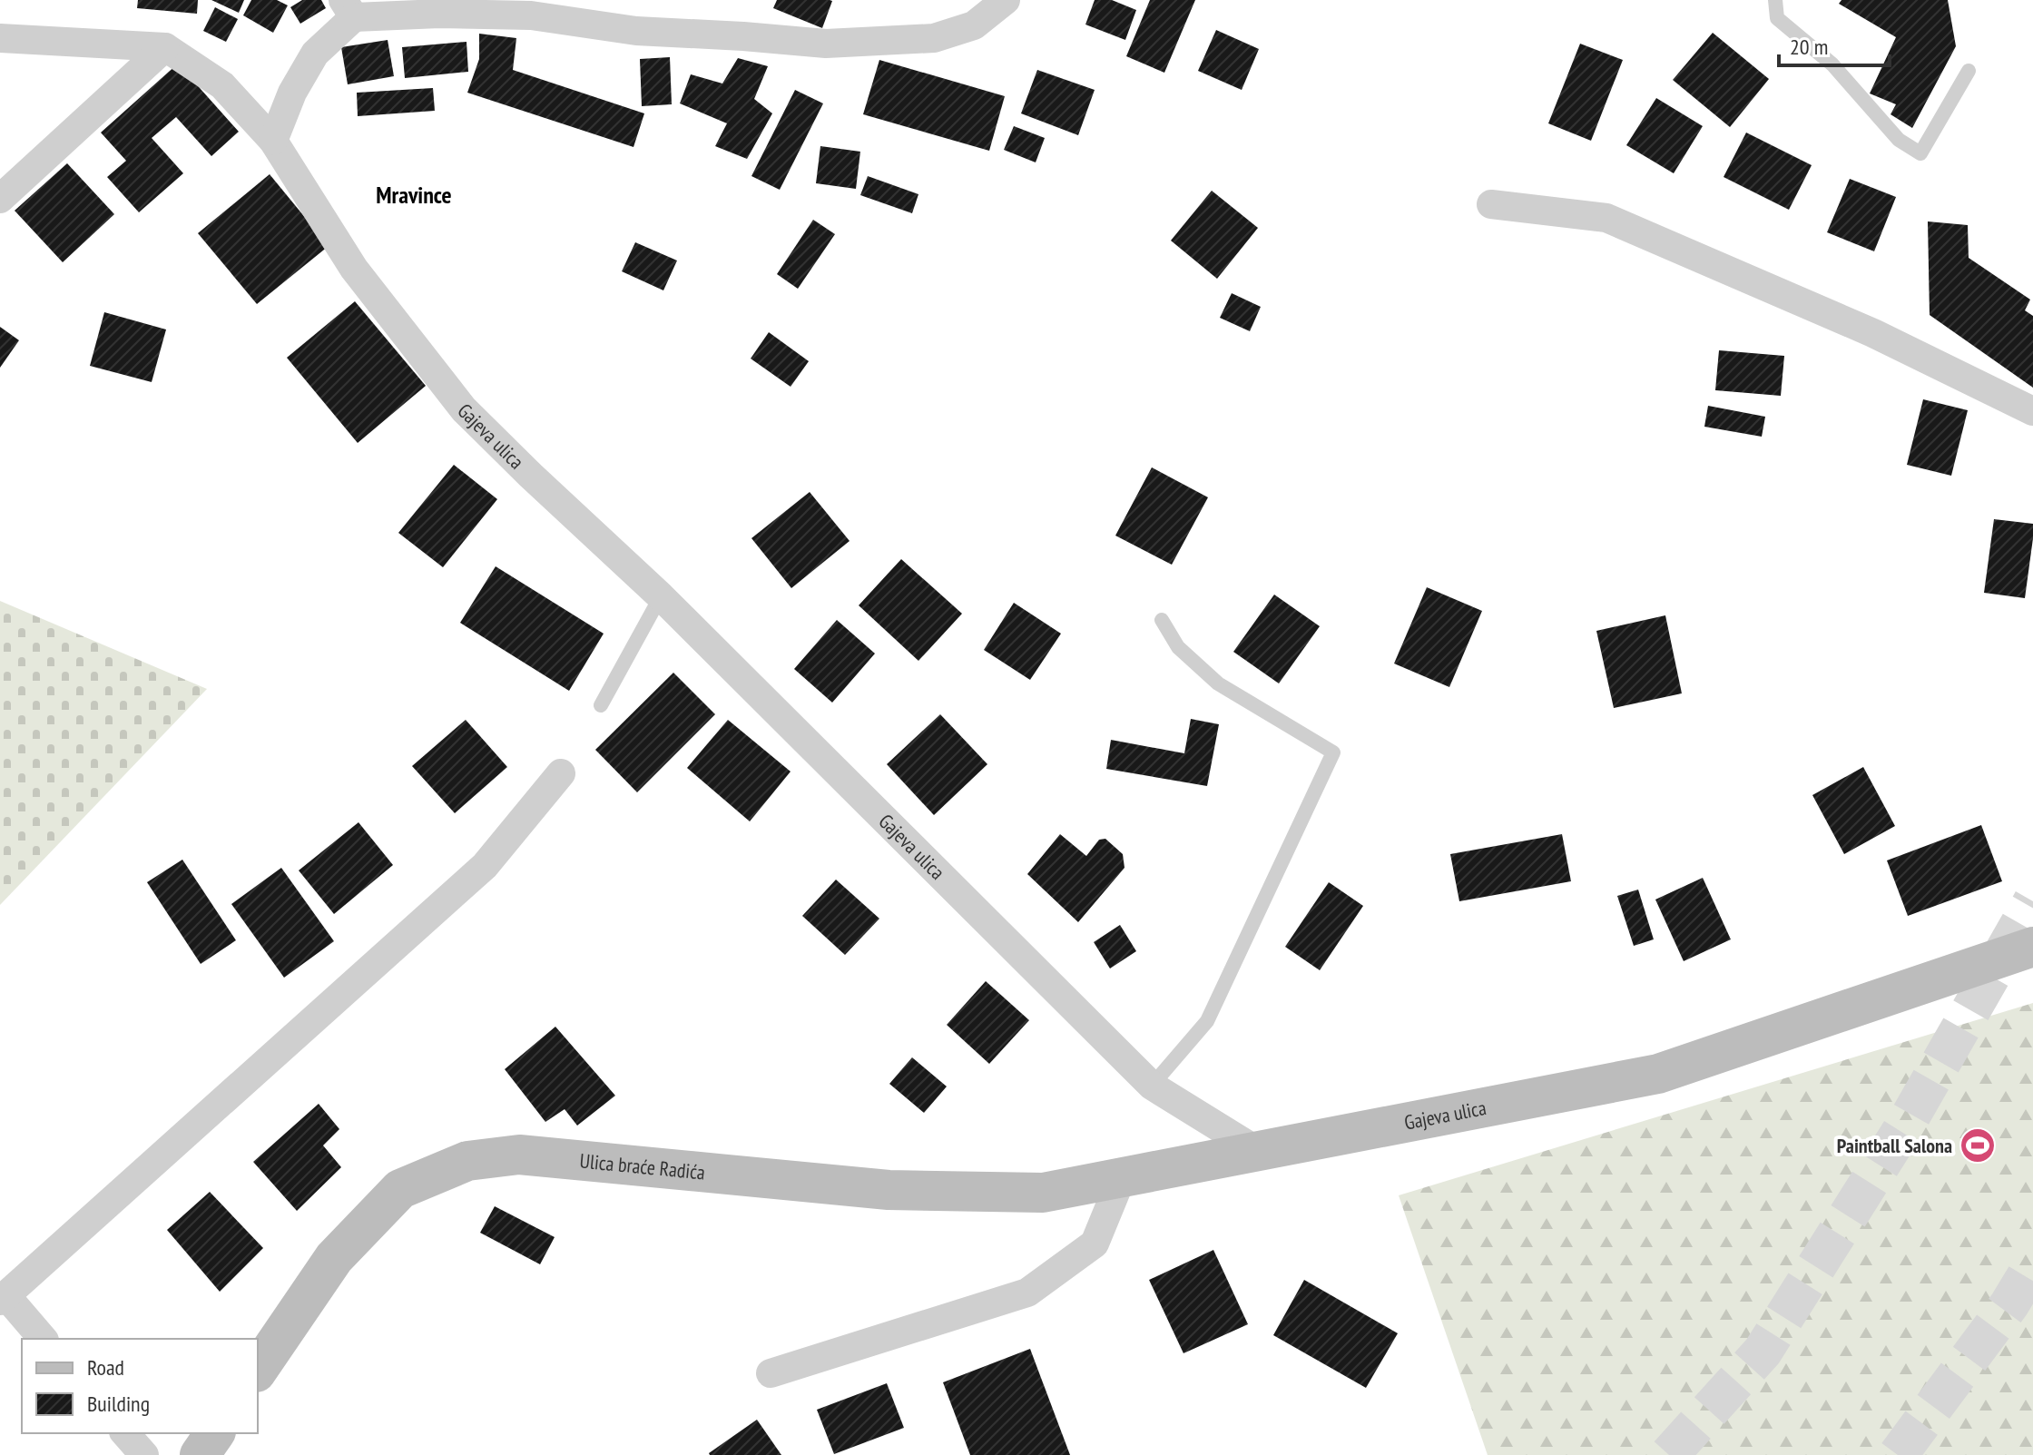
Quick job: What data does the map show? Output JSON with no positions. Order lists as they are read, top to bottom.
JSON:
{
  "streets": {
    "main road": ["Gajeva ulica", "Ulica braće Radića"]
  },
  "crossings": [
    ["Gajeva ulica", "Ulica braće Radića"]
  ],
  "districts": ["Mravince"],
  "places": {
    "sports": ["Paintball Salona"]
  },
  "legend": ["Road", "Building"],
  "scale_bar": "20 m"
}
